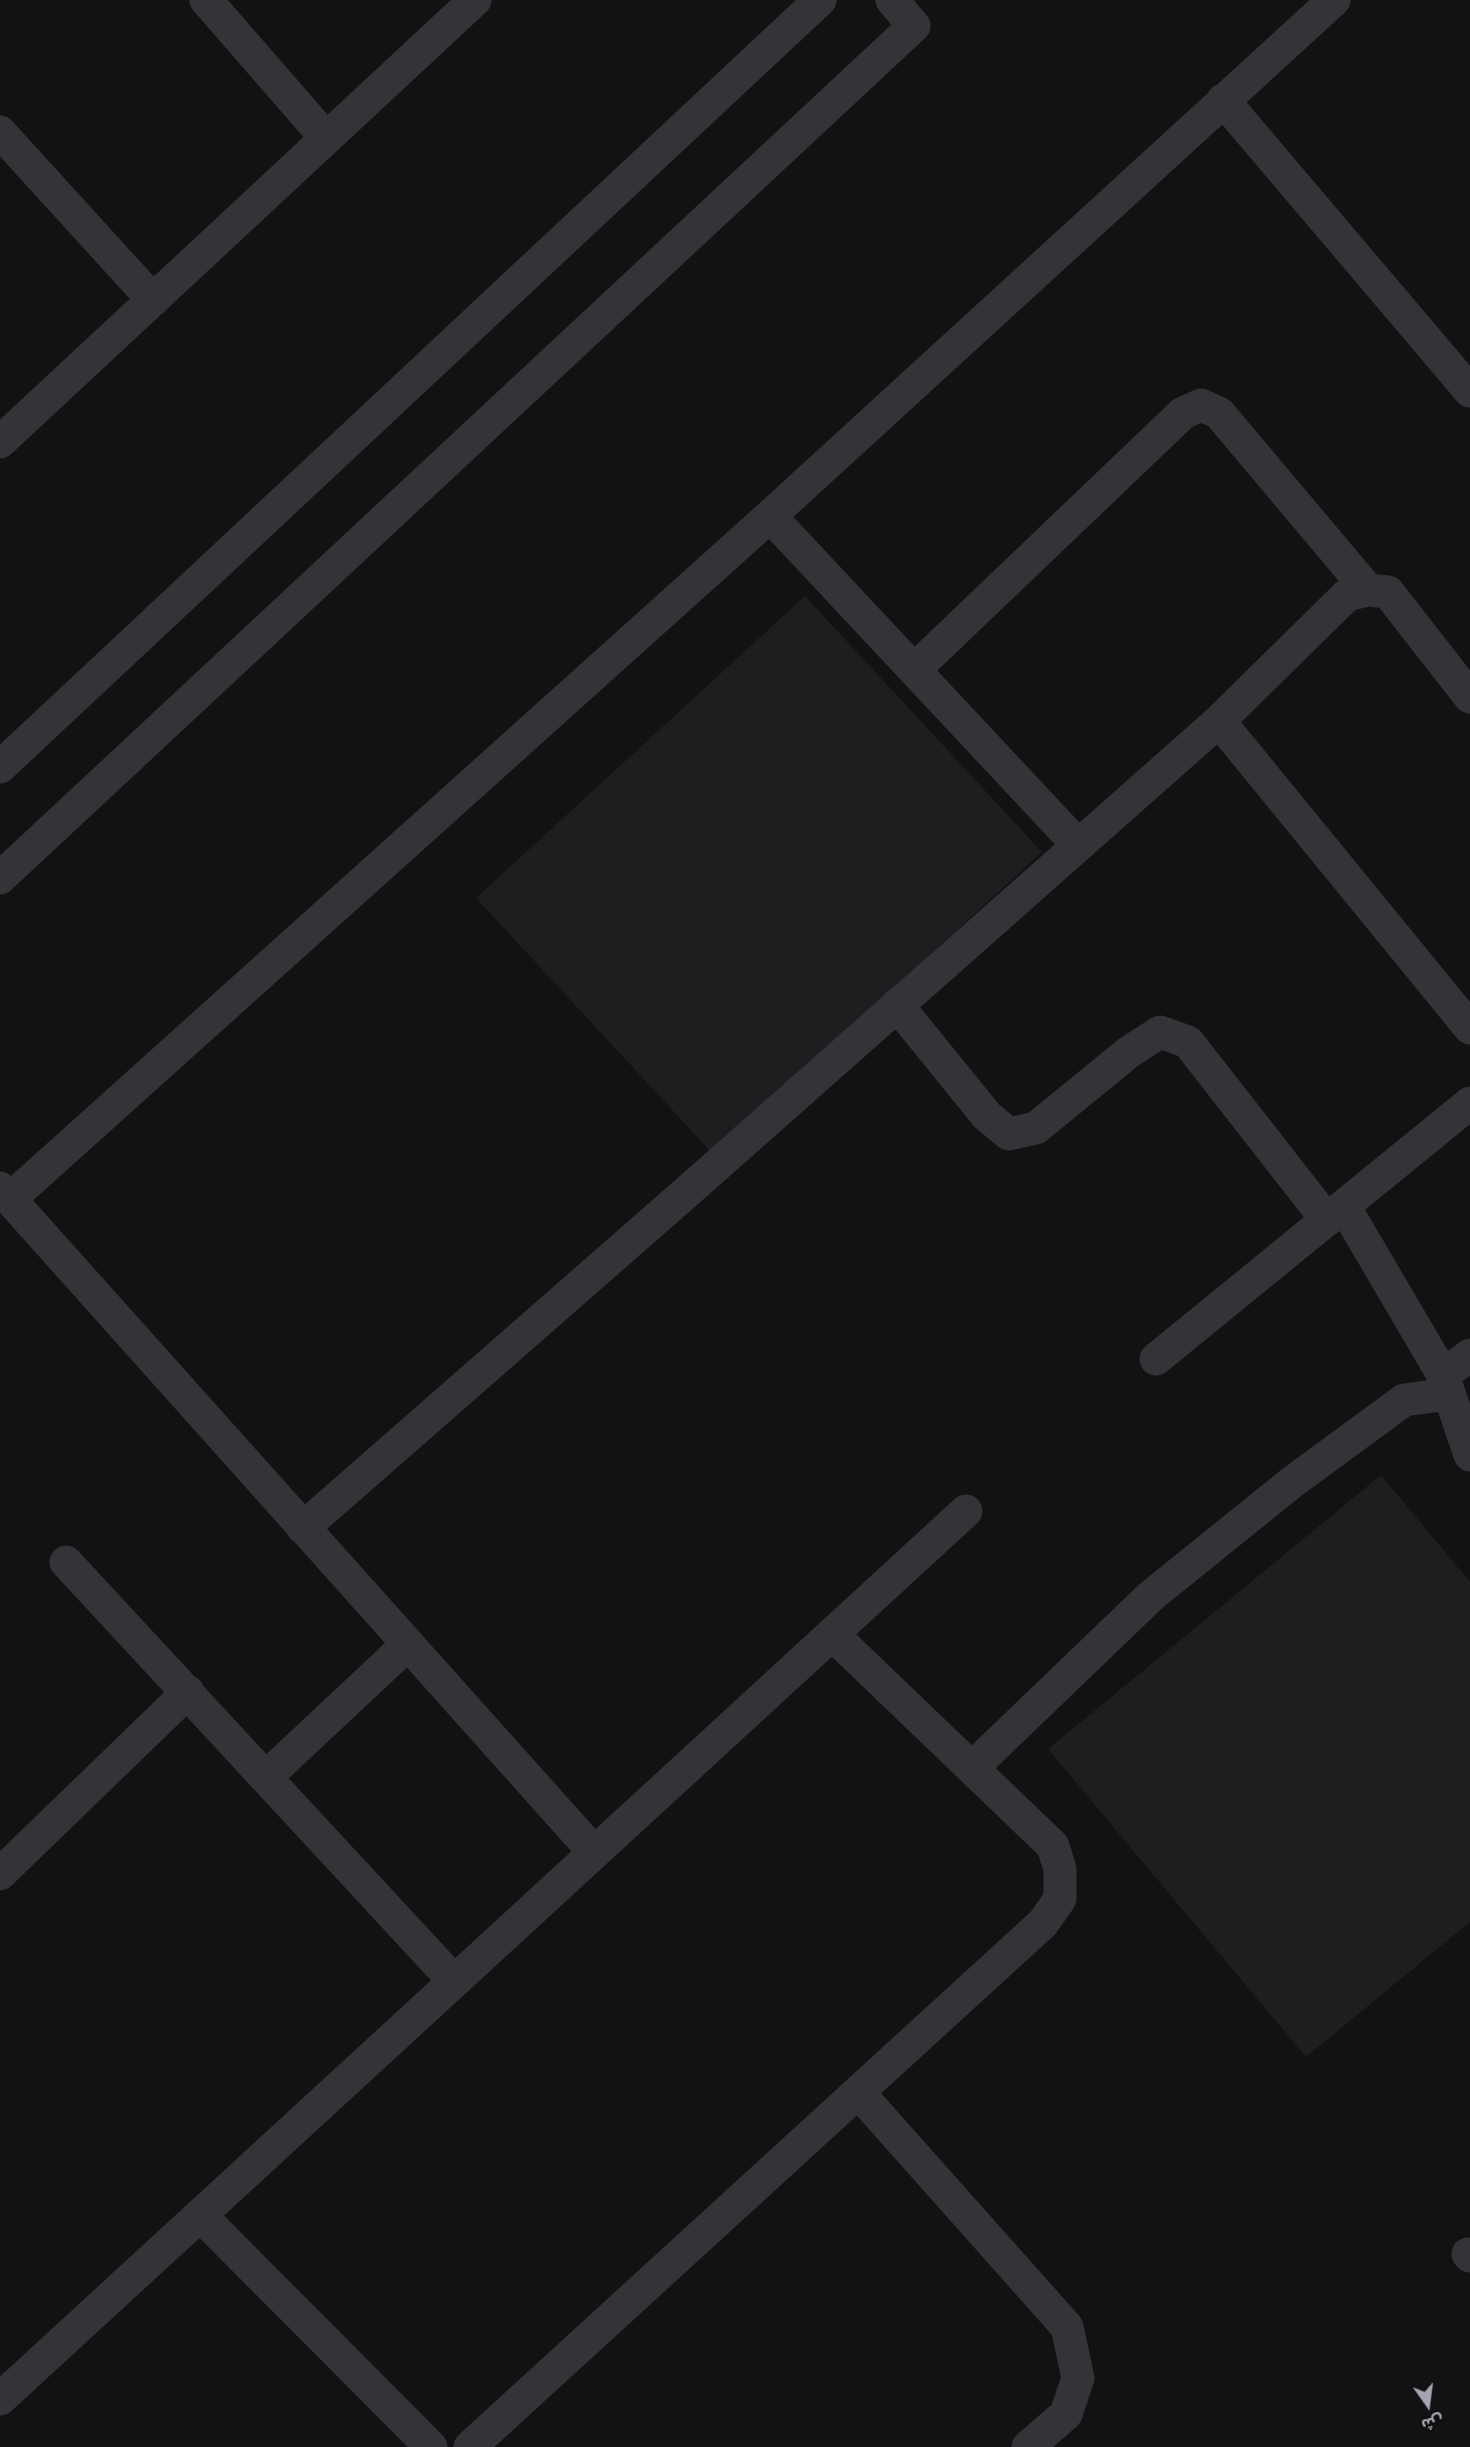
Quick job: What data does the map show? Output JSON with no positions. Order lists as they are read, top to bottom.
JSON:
{
  "north": "bottom"
}
